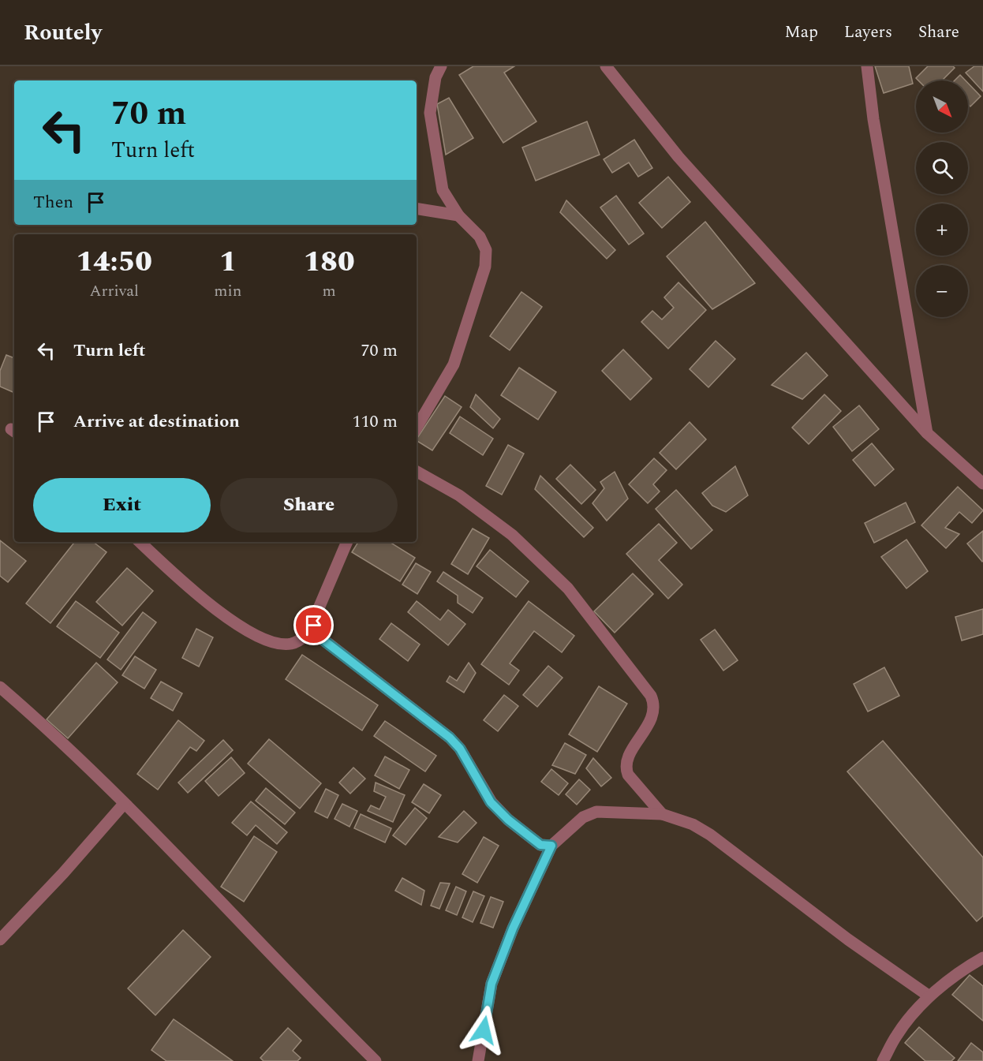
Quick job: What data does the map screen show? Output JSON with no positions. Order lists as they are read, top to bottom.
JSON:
{
  "north": "bottom right",
  "page": {
    "header": "Routely",
    "nav": ["Map", "Layers", "Share"],
    "map_buttons": ["+", "−"],
    "turn": ["70 m", "Turn left"],
    "then": "Then",
    "eta": [
      "14:50",
      "Arrival",
      "1",
      "min",
      "180",
      "m"
    ],
    "list": [
      {
        "name": "Turn left",
        "value": "70 m"
      },
      {
        "name": "Arrive at destination",
        "value": "110 m"
      }
    ],
    "buttons": ["Exit", "Share"]
  }
}
